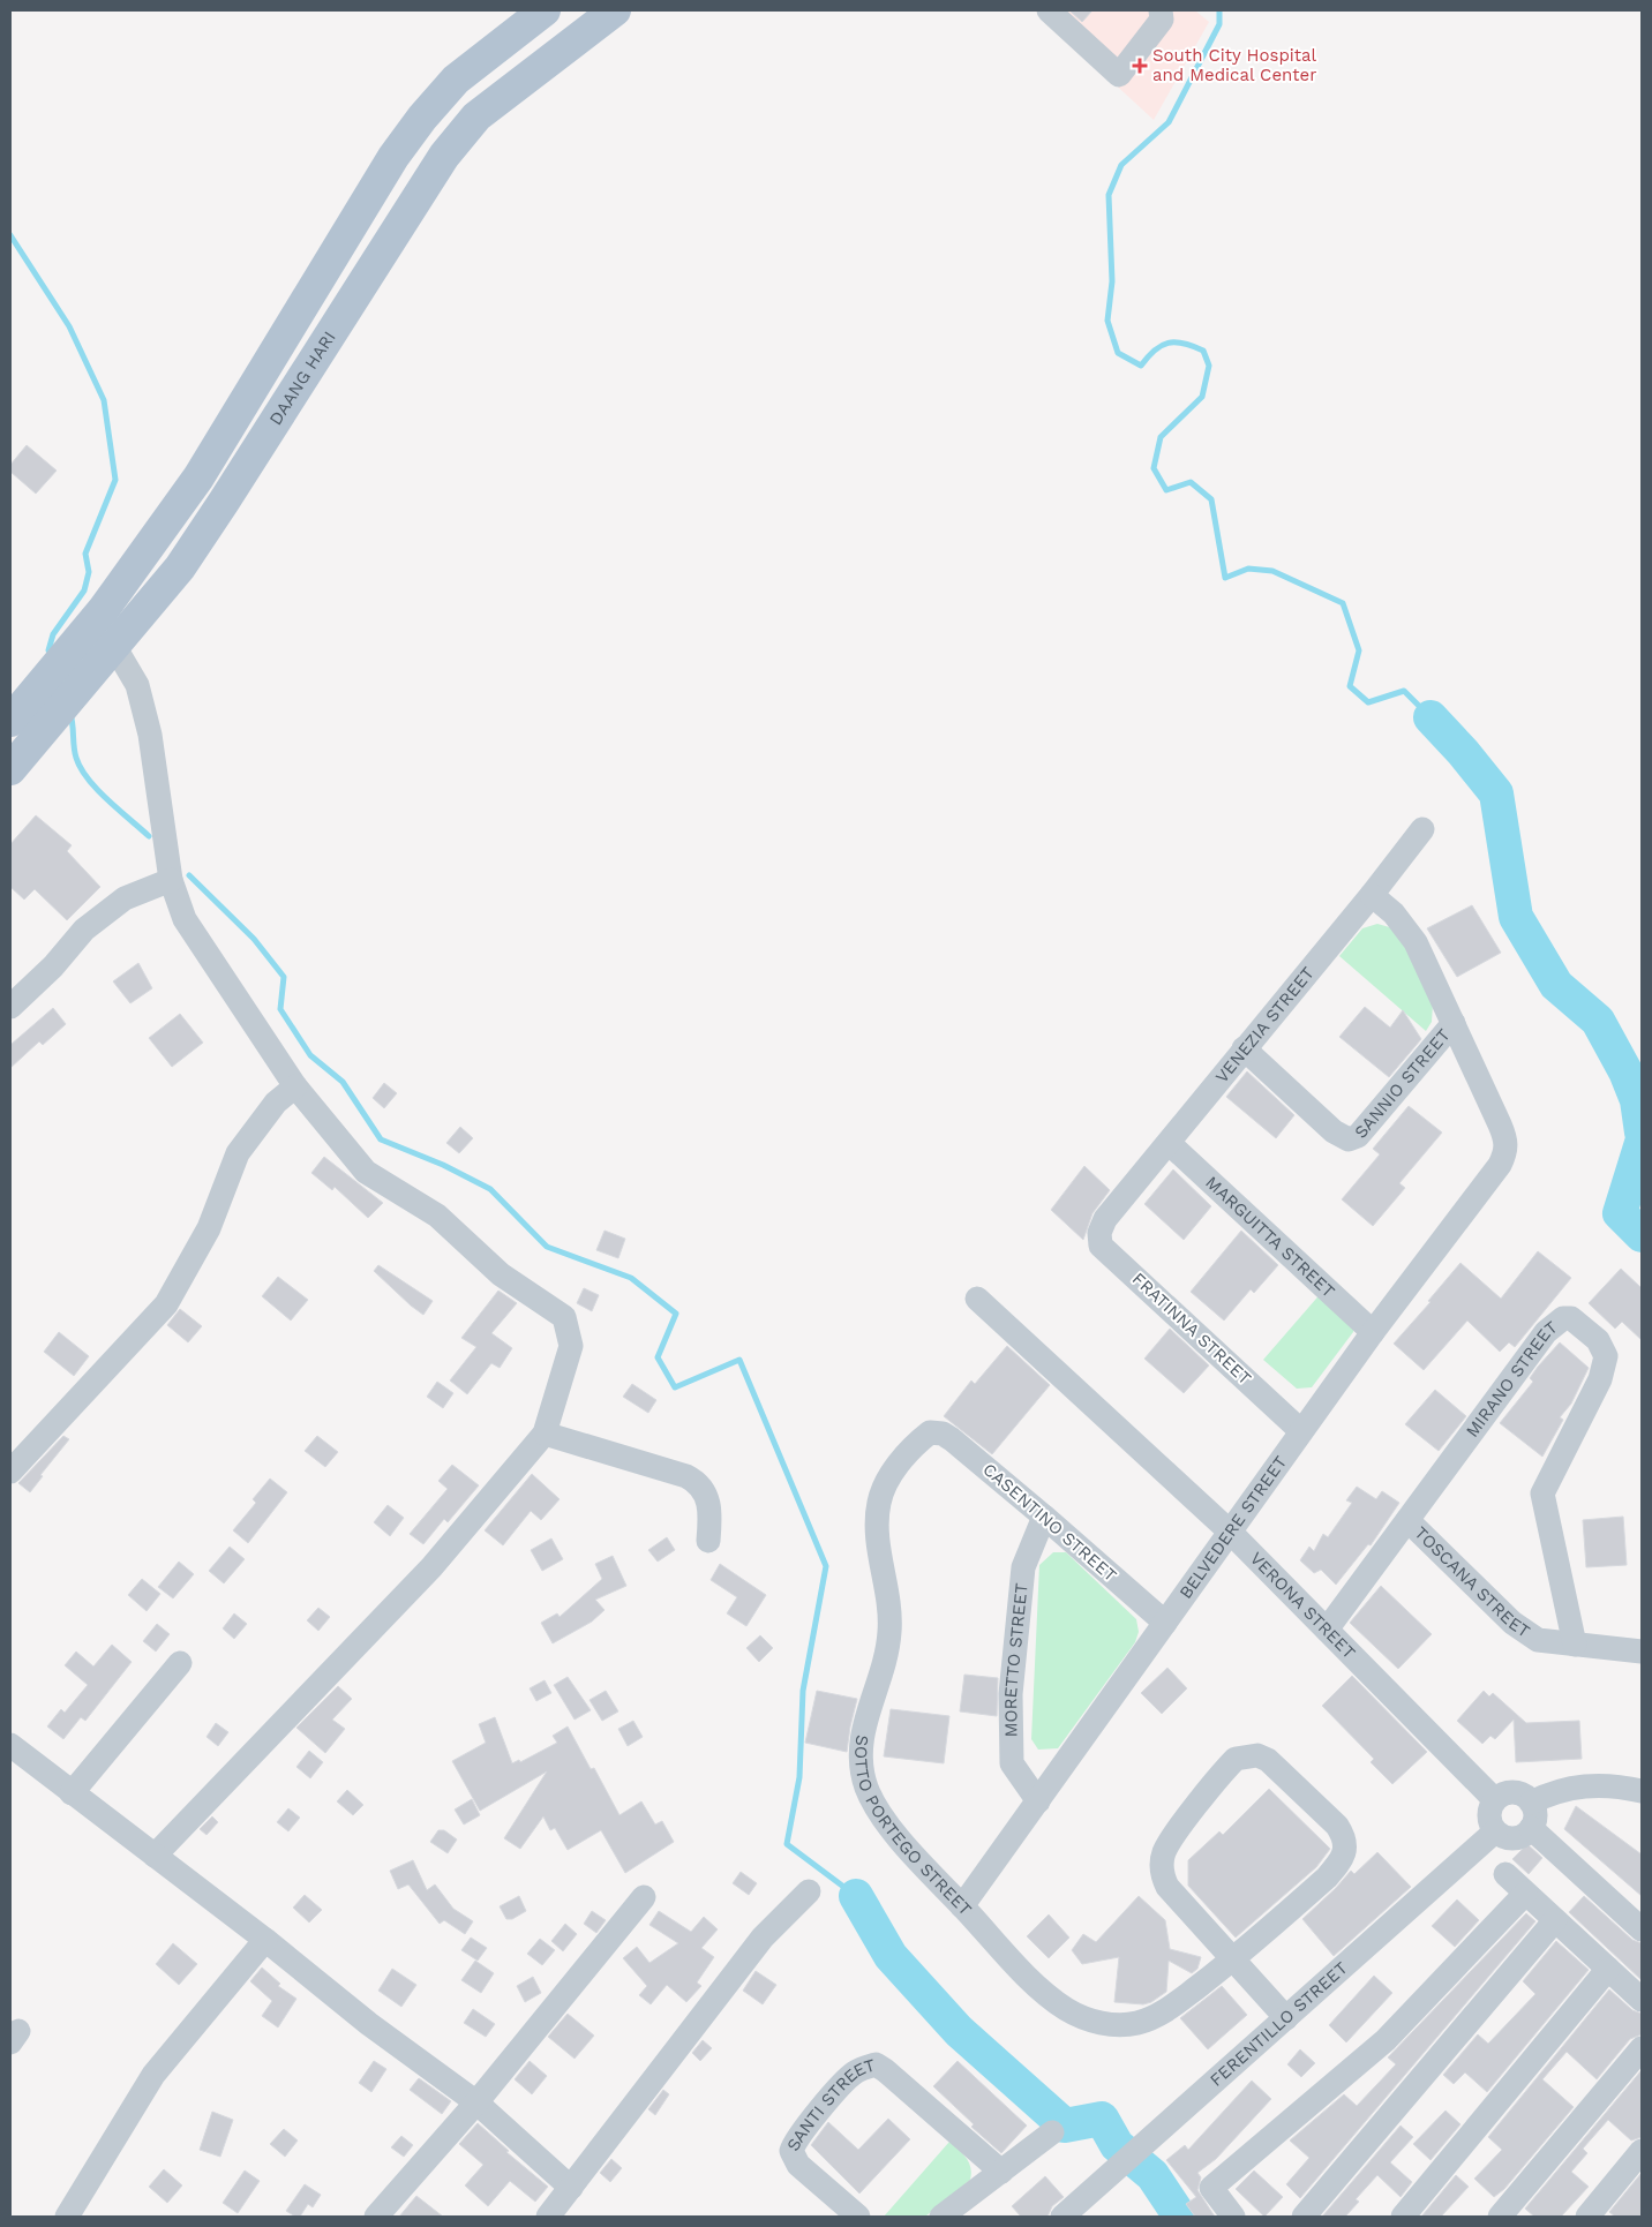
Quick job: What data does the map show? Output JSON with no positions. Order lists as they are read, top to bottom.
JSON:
{
  "streets": {
    "main road": ["DAANG HARI"],
    "street": [
      "VENEZIA STREET",
      "SANNIO STREET",
      "MARGUITTA STREET",
      "FRATINNA STREET",
      "MIRANO STREET",
      "CASENTINO STREET",
      "BELVEDERE STREET",
      "TOSCANA STREET",
      "VERONA STREET",
      "MORETTO STREET",
      "SOTTO PORTEGO STREET",
      "FERENTILLO STREET",
      "SANTI STREET"
    ]
  },
  "crossings": [
    ["VENEZIA STREET", "SANNIO STREET"],
    ["VENEZIA STREET", "MARGUITTA STREET"],
    ["VENEZIA STREET", "FRATINNA STREET"],
    ["SANNIO STREET", "BELVEDERE STREET"],
    ["MARGUITTA STREET", "BELVEDERE STREET"],
    ["FRATINNA STREET", "BELVEDERE STREET"],
    ["MIRANO STREET", "TOSCANA STREET"],
    ["MIRANO STREET", "VERONA STREET"],
    ["CASENTINO STREET", "BELVEDERE STREET"],
    ["CASENTINO STREET", "MORETTO STREET"],
    ["CASENTINO STREET", "SOTTO PORTEGO STREET"],
    ["BELVEDERE STREET", "VERONA STREET"],
    ["BELVEDERE STREET", "MORETTO STREET"],
    ["BELVEDERE STREET", "SOTTO PORTEGO STREET"],
    ["VERONA STREET", "FERENTILLO STREET"]
  ],
  "places": {
    "health": ["South City Hospital and Medical Center"]
  }
}
